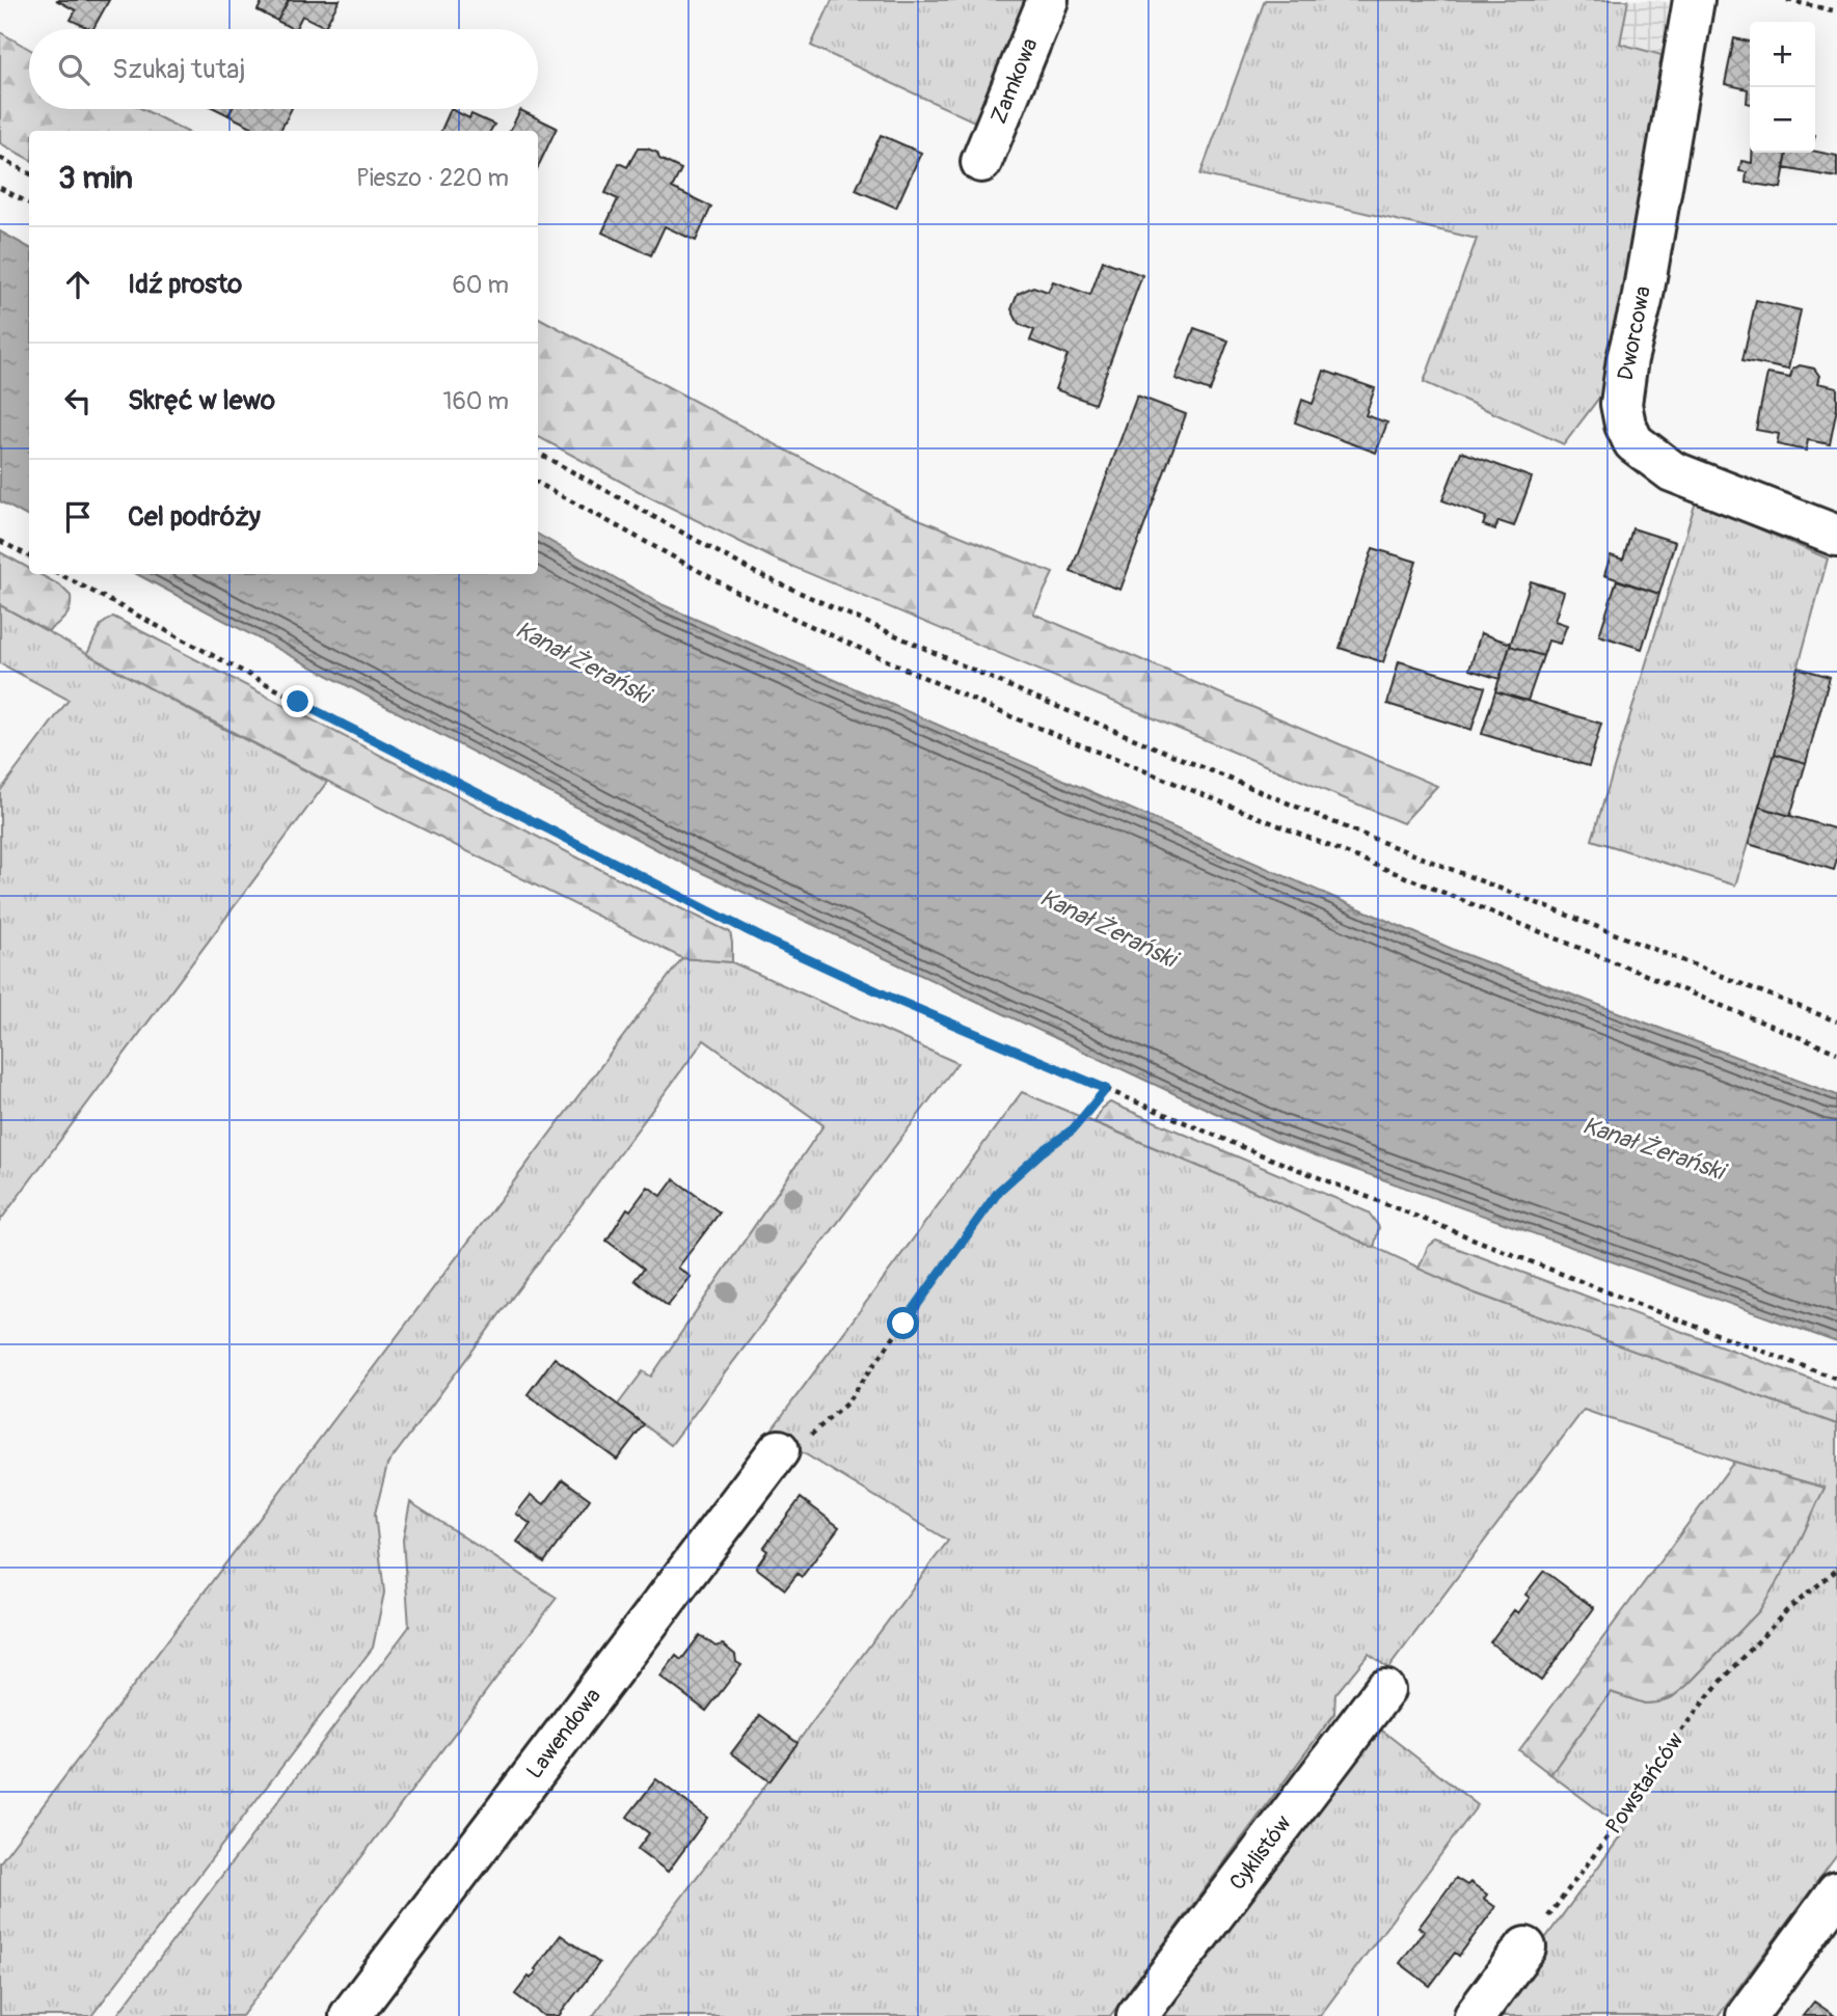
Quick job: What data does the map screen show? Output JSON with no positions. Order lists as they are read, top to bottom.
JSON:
{
  "streets": {
    "street": [
      "Zamkowa",
      "Dworcowa",
      "Lawendowa",
      "Cyklistów"
    ],
    "path": ["Powstańców"]
  },
  "water": ["Kanał Żerański"],
  "page": {
    "map_buttons": ["+", "−"],
    "search": "Szukaj tutaj",
    "heading": ["3 min", "Pieszo · 220 m"],
    "list": [
      ["Idź prosto", "60 m"],
      ["Skręć w lewo", "160 m"],
      "Cel podróży"
    ]
  }
}
